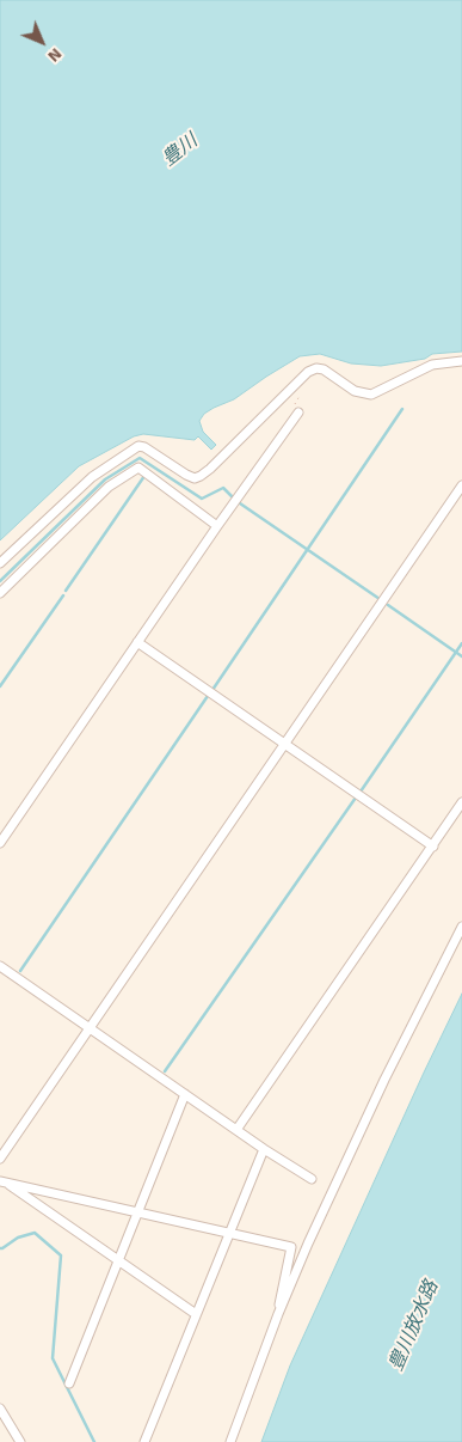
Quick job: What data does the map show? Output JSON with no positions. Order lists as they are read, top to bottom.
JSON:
{
  "water": ["豊川", "豊川放水路"],
  "north": "bottom right"
}
